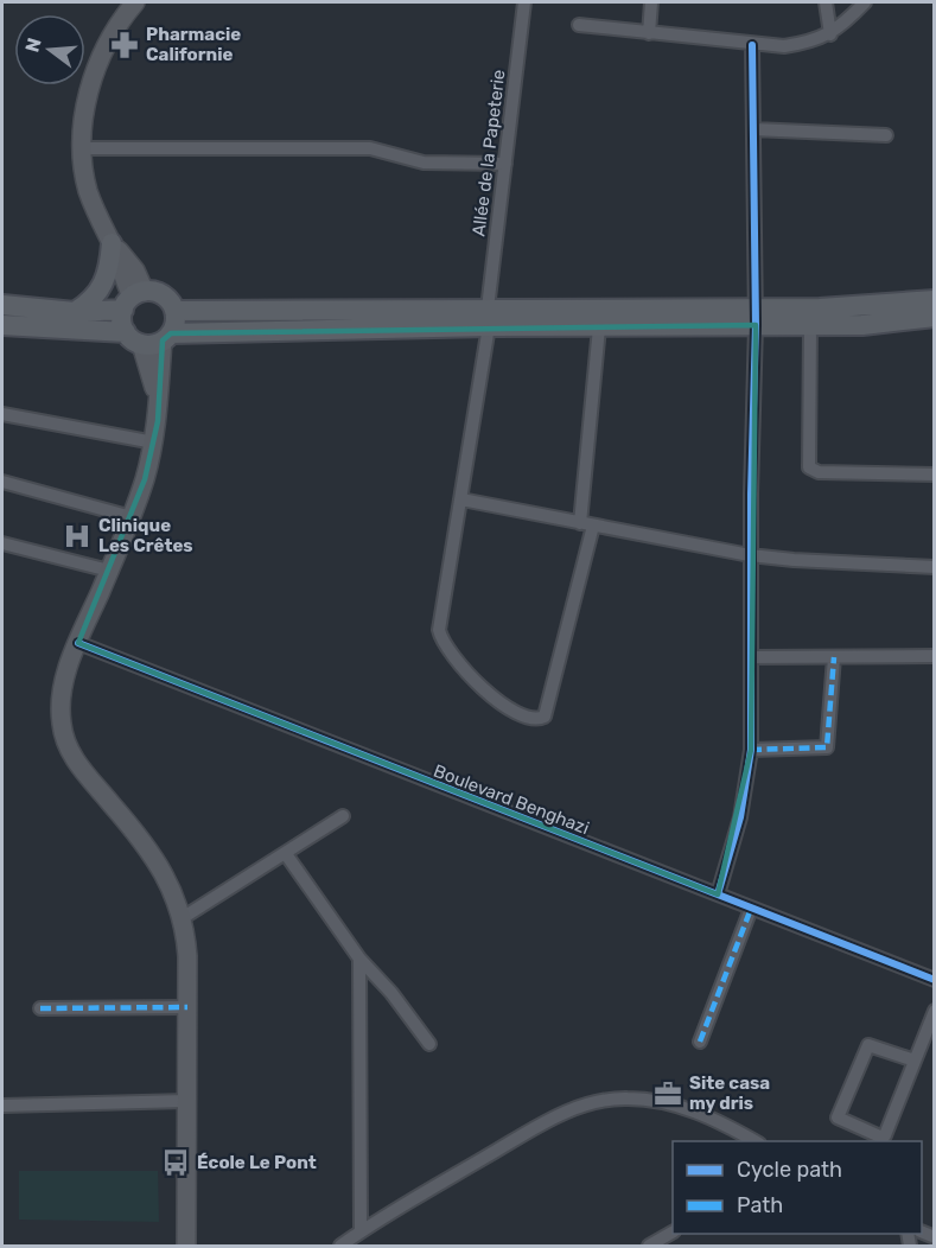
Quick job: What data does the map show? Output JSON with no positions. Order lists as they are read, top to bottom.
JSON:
{
  "streets": {
    "street": ["Allée de la Papeterie", "Boulevard Benghazi"]
  },
  "places": {
    "pharmacy": ["Pharmacie Californie"],
    "hospital": ["Clinique Les Crêtes"],
    "office": ["Site casa my dris"],
    "bus stop": ["École Le Pont"]
  },
  "legend": ["Cycle path", "Path"],
  "north": "left"
}
